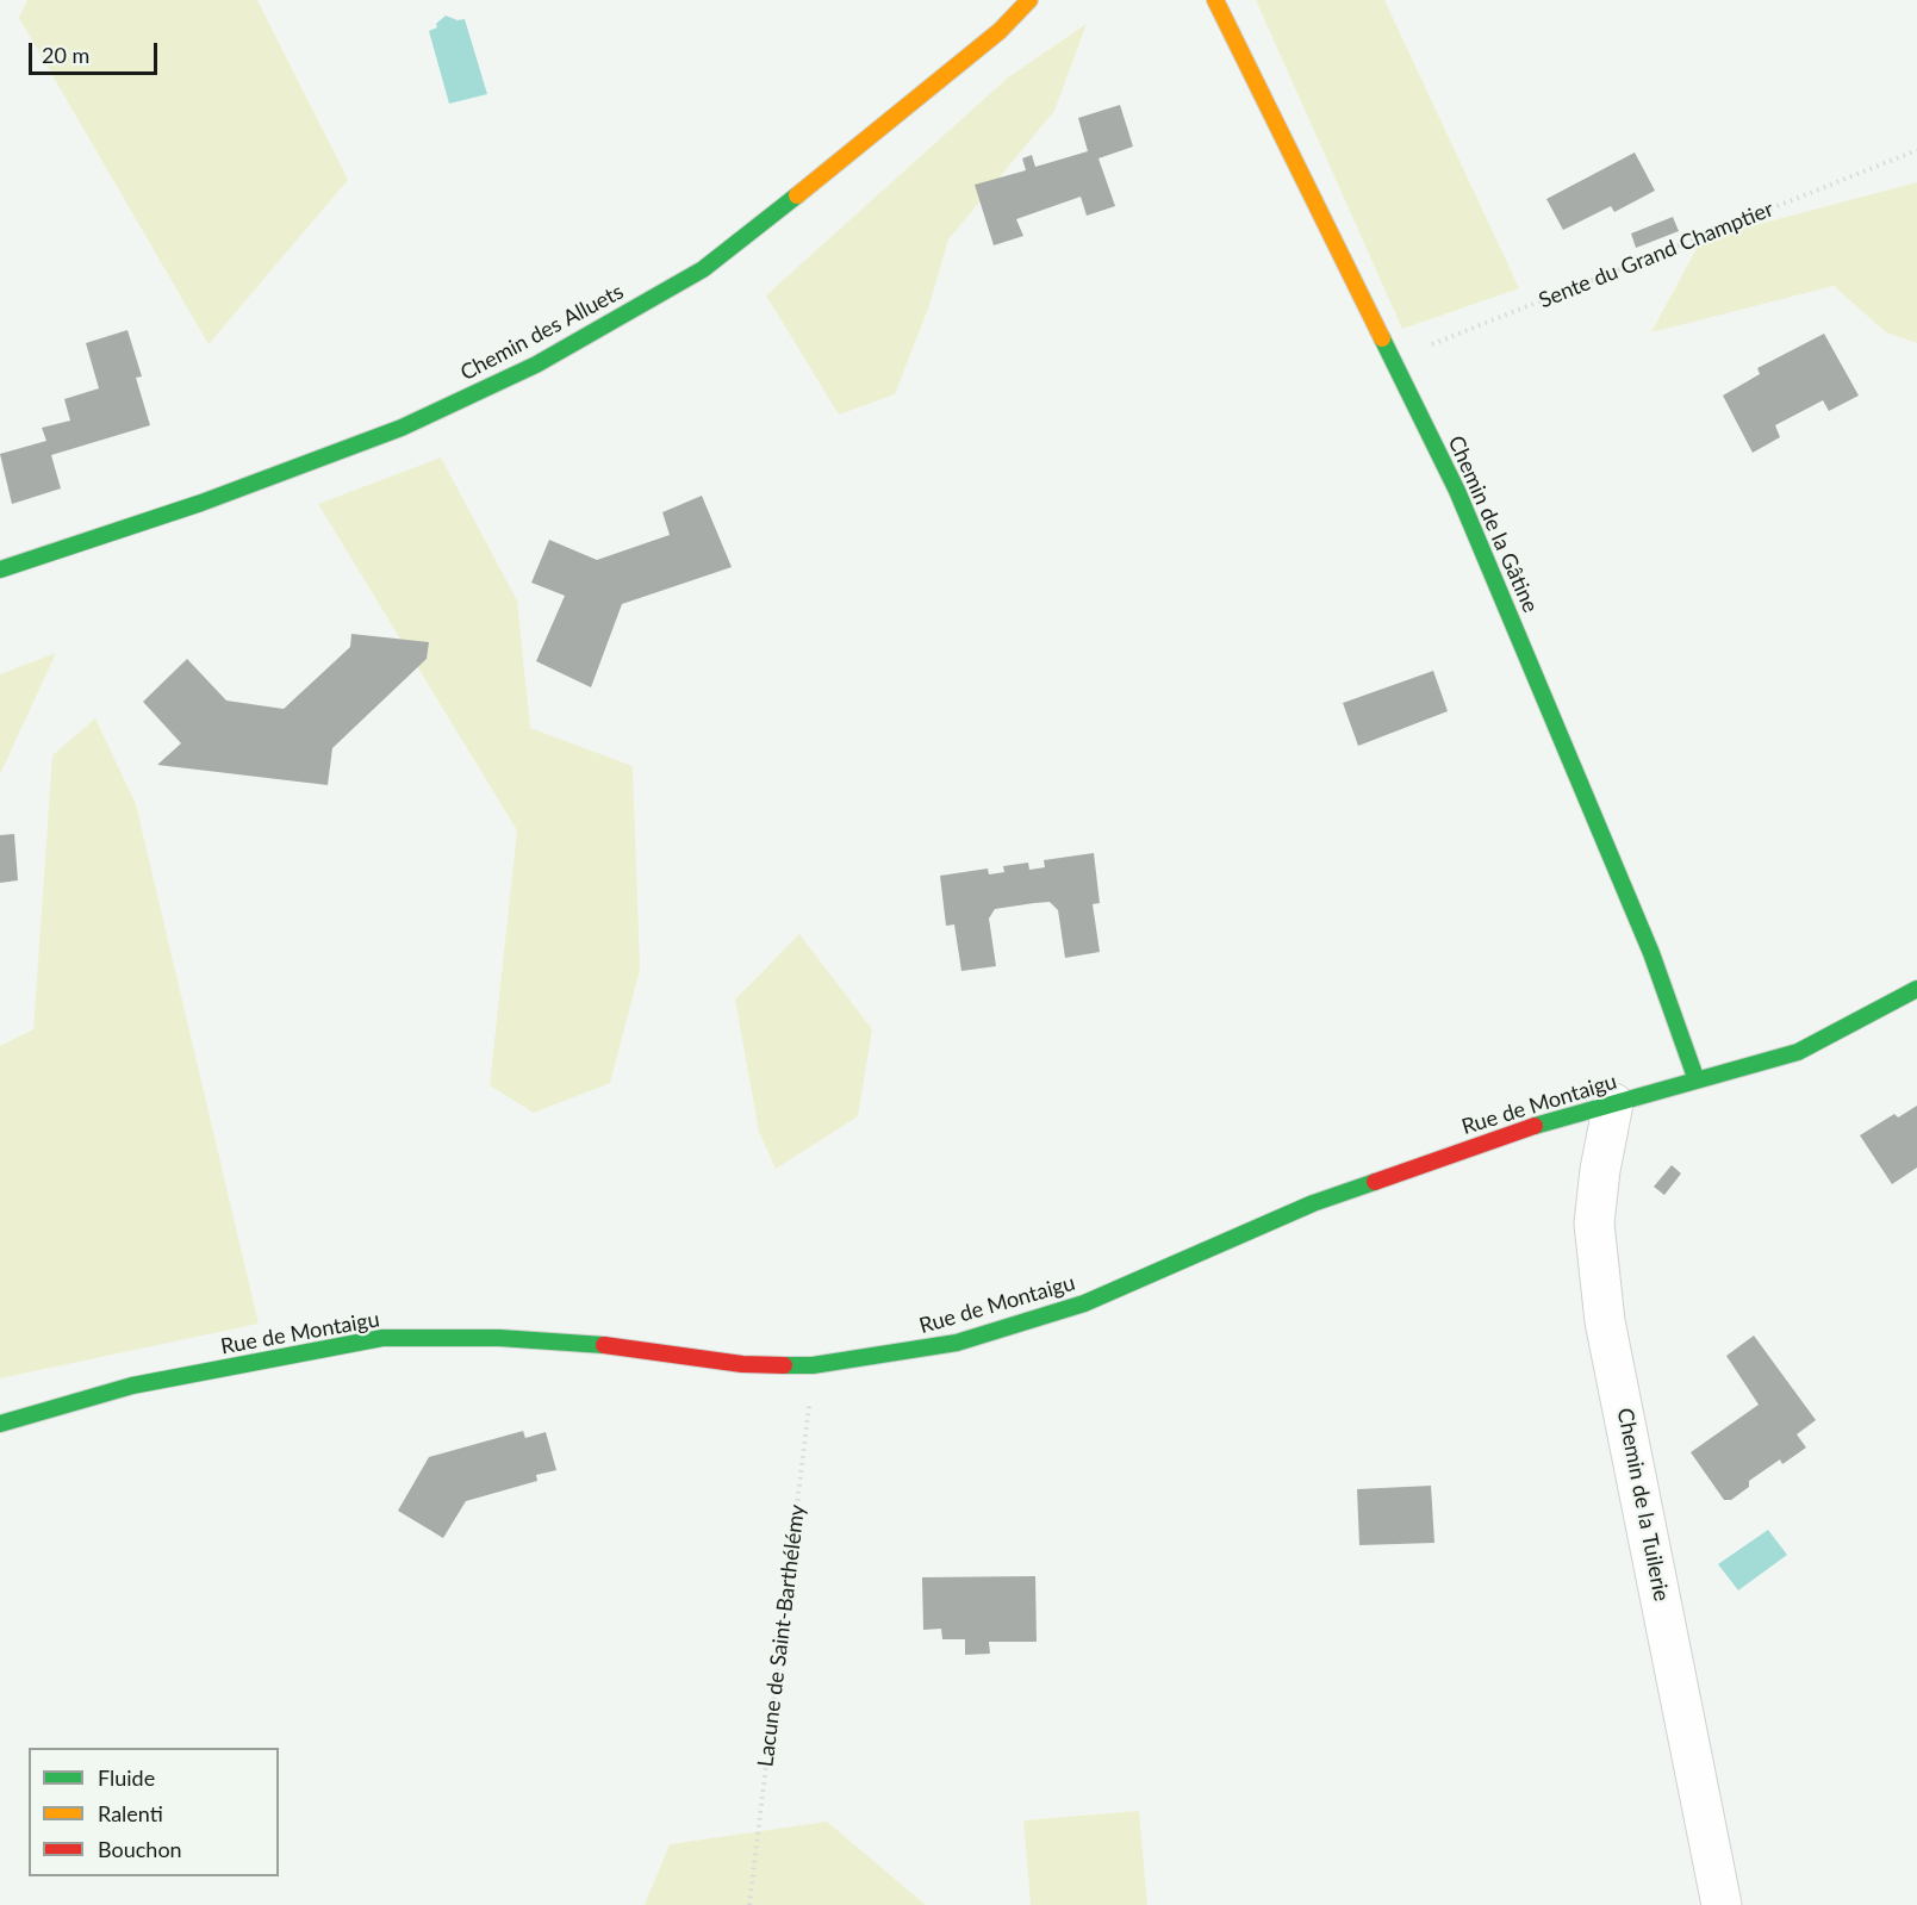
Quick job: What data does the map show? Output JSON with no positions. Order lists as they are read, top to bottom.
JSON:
{
  "streets": {
    "street": [
      "Chemin des Alluets",
      "Chemin de la Gâtine",
      "Rue de Montaigu",
      "Chemin de la Tuilerie"
    ],
    "path": ["Sente du Grand Champtier", "Lacune de Saint-Barthélémy"]
  },
  "crossings": [
    ["Sente du Grand Champtier", "Chemin de la Gâtine"],
    ["Chemin de la Gâtine", "Rue de Montaigu"],
    ["Rue de Montaigu", "Chemin de la Tuilerie"],
    ["Rue de Montaigu", "Lacune de Saint-Barthélémy"]
  ],
  "legend": ["Fluide", "Ralenti", "Bouchon"],
  "scale_bar": "20 m"
}
